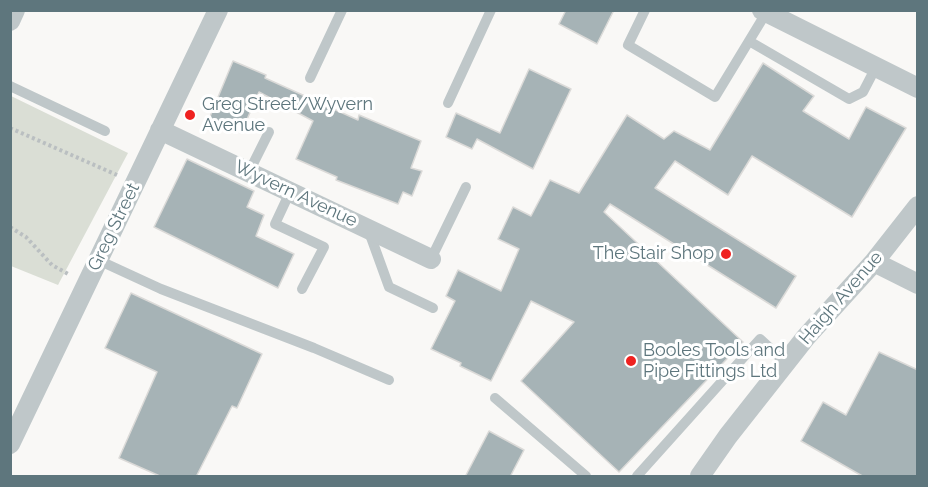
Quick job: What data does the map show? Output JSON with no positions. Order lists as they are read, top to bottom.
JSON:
{
  "streets": {
    "street": ["Wyvern Avenue", "Greg Street", "Haigh Avenue"]
  },
  "crossings": [
    ["Wyvern Avenue", "Greg Street"]
  ],
  "places": ["Greg Street/Wyvern Avenue", "The Stair Shop", "Booles Tools and Pipe Fittings Ltd"]
}
